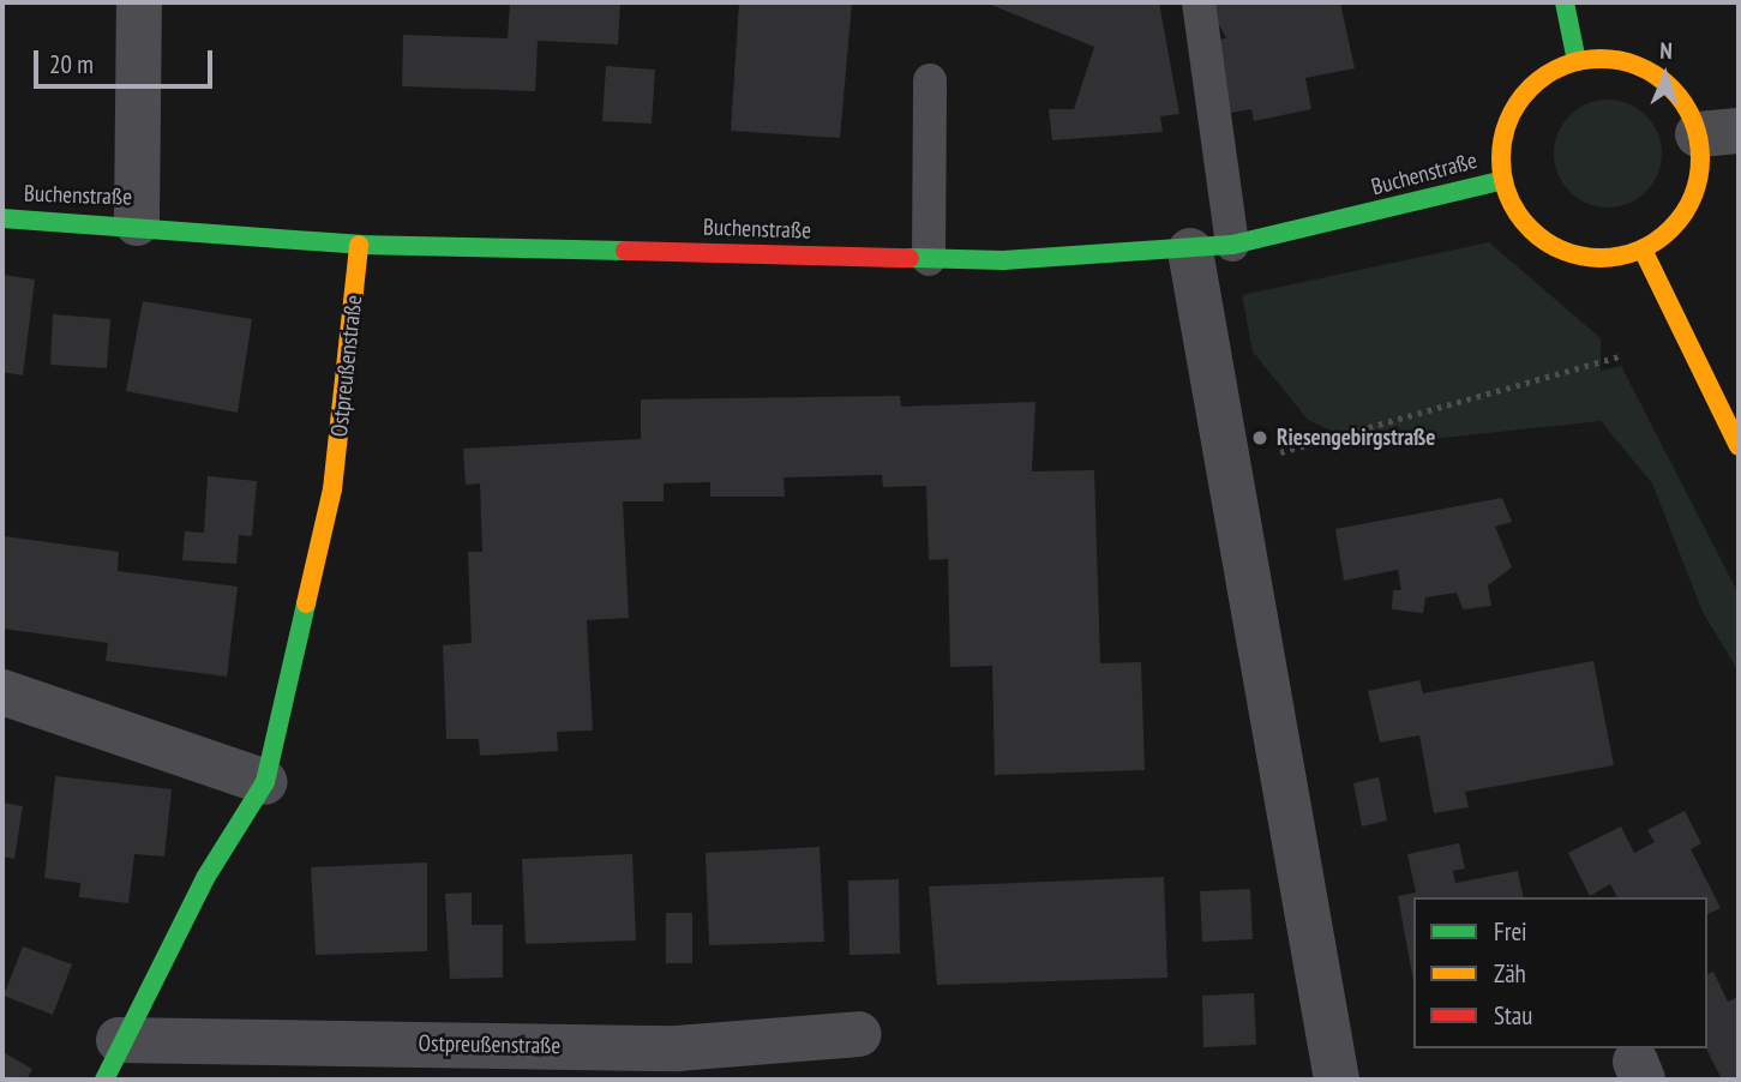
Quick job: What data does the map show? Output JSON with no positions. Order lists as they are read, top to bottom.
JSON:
{
  "streets": {
    "street": ["Buchenstraße", "Ostpreußenstraße"]
  },
  "crossings": [
    ["Buchenstraße", "Ostpreußenstraße"]
  ],
  "places": ["Riesengebirgstraße"],
  "legend": ["Frei", "Zäh", "Stau"],
  "scale_bar": "20 m",
  "north": "top"
}
